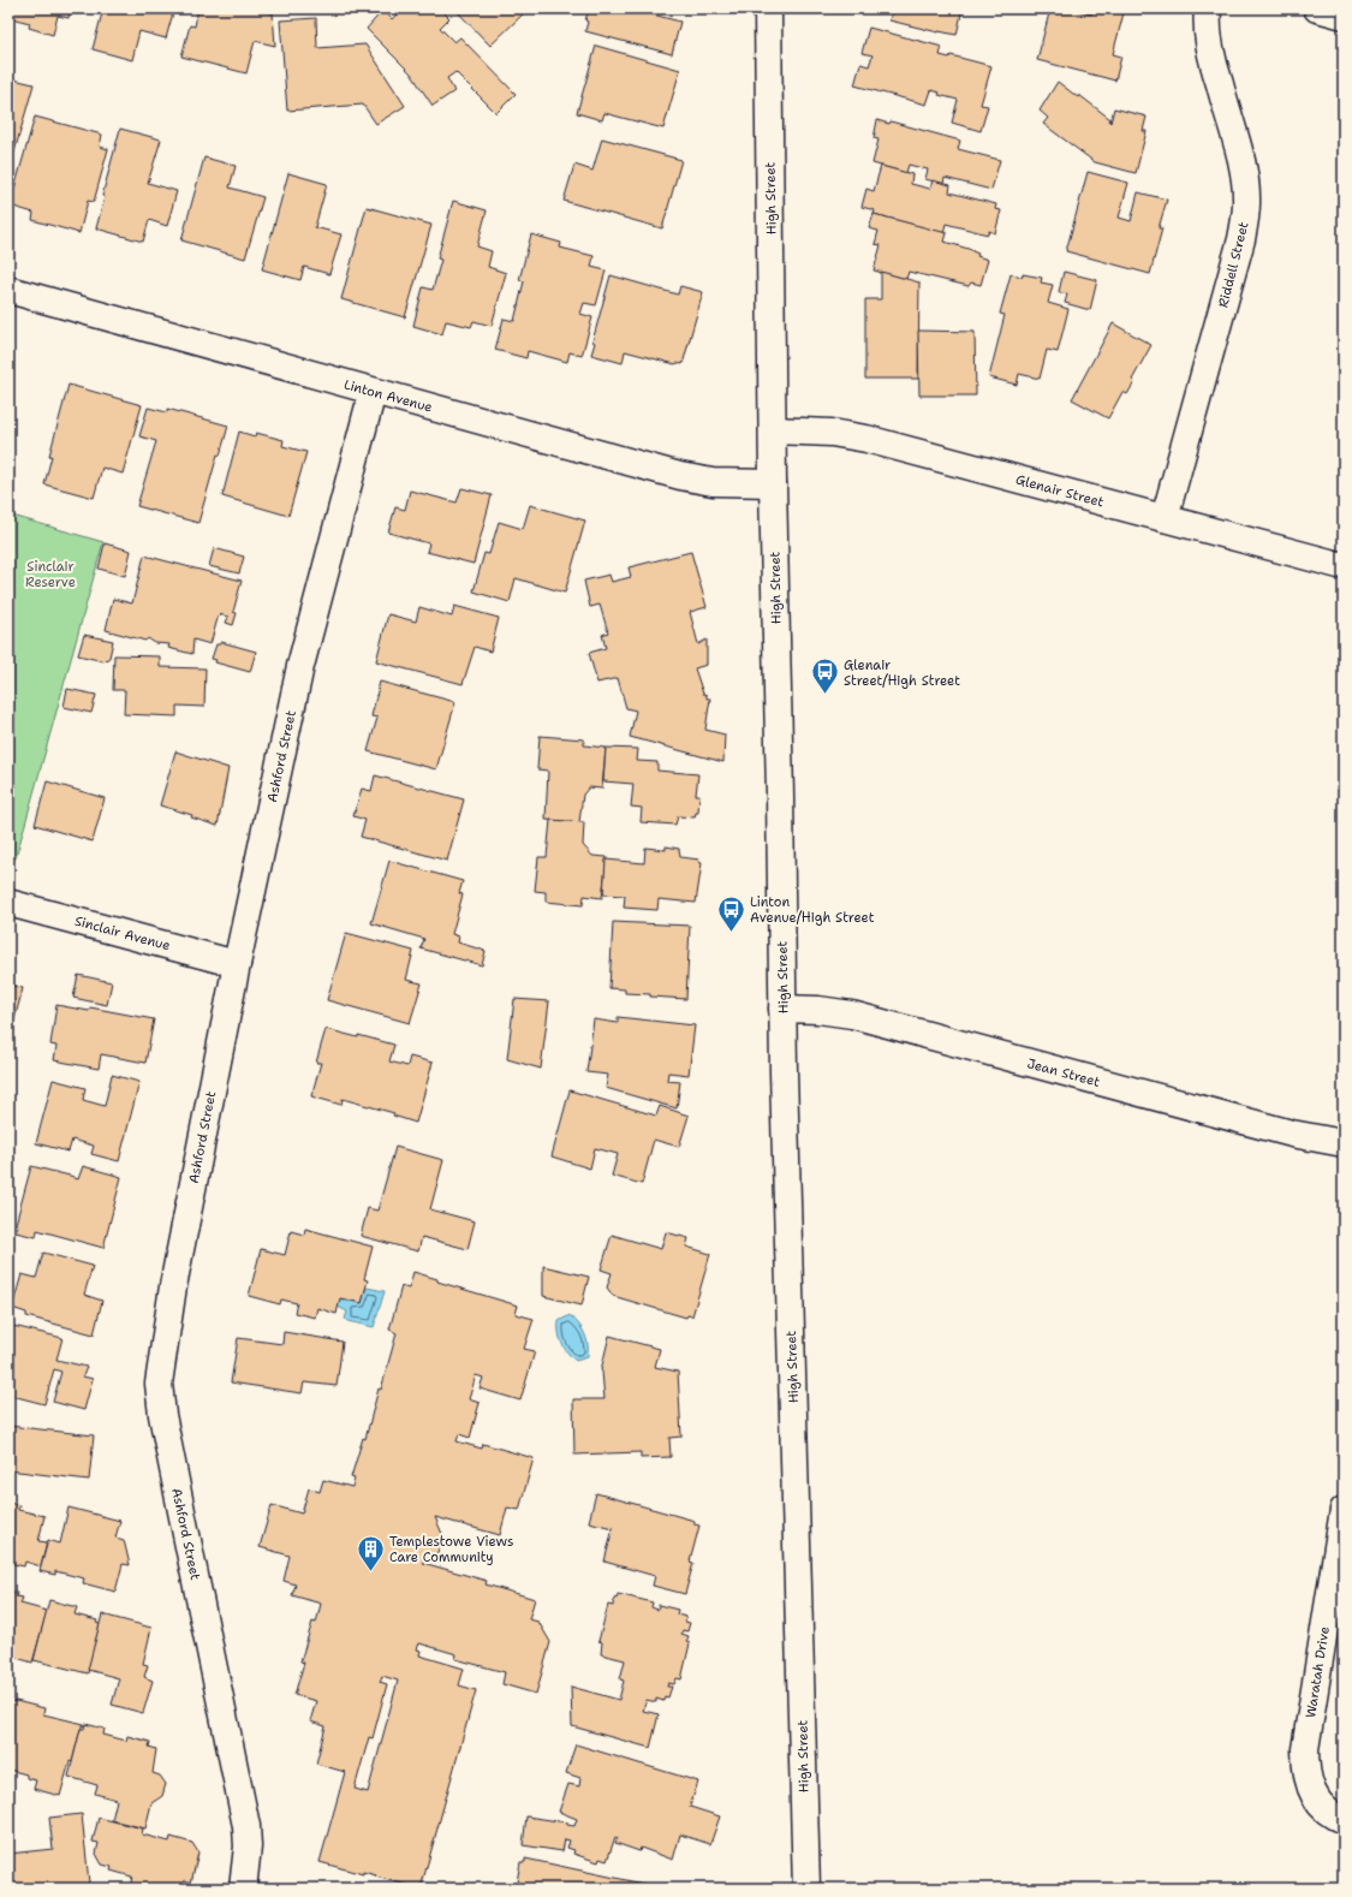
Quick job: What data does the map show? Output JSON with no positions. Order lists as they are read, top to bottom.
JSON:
{
  "streets": {
    "street": [
      "High Street",
      "Riddell Street",
      "Linton Avenue",
      "Glenair Street",
      "Ashford Street",
      "Sinclair Avenue",
      "Jean Street",
      "Waratah Drive"
    ]
  },
  "crossings": [
    ["High Street", "Linton Avenue"],
    ["High Street", "Glenair Street"],
    ["High Street", "Jean Street"],
    ["Riddell Street", "Glenair Street"],
    ["Linton Avenue", "Ashford Street"],
    ["Ashford Street", "Sinclair Avenue"]
  ],
  "parks": ["Sinclair Reserve"],
  "places": {
    "bus stop": ["Glenair Street/High Street", "Linton Avenue/High Street"],
    "building": ["Templestowe Views Care Community"]
  }
}
